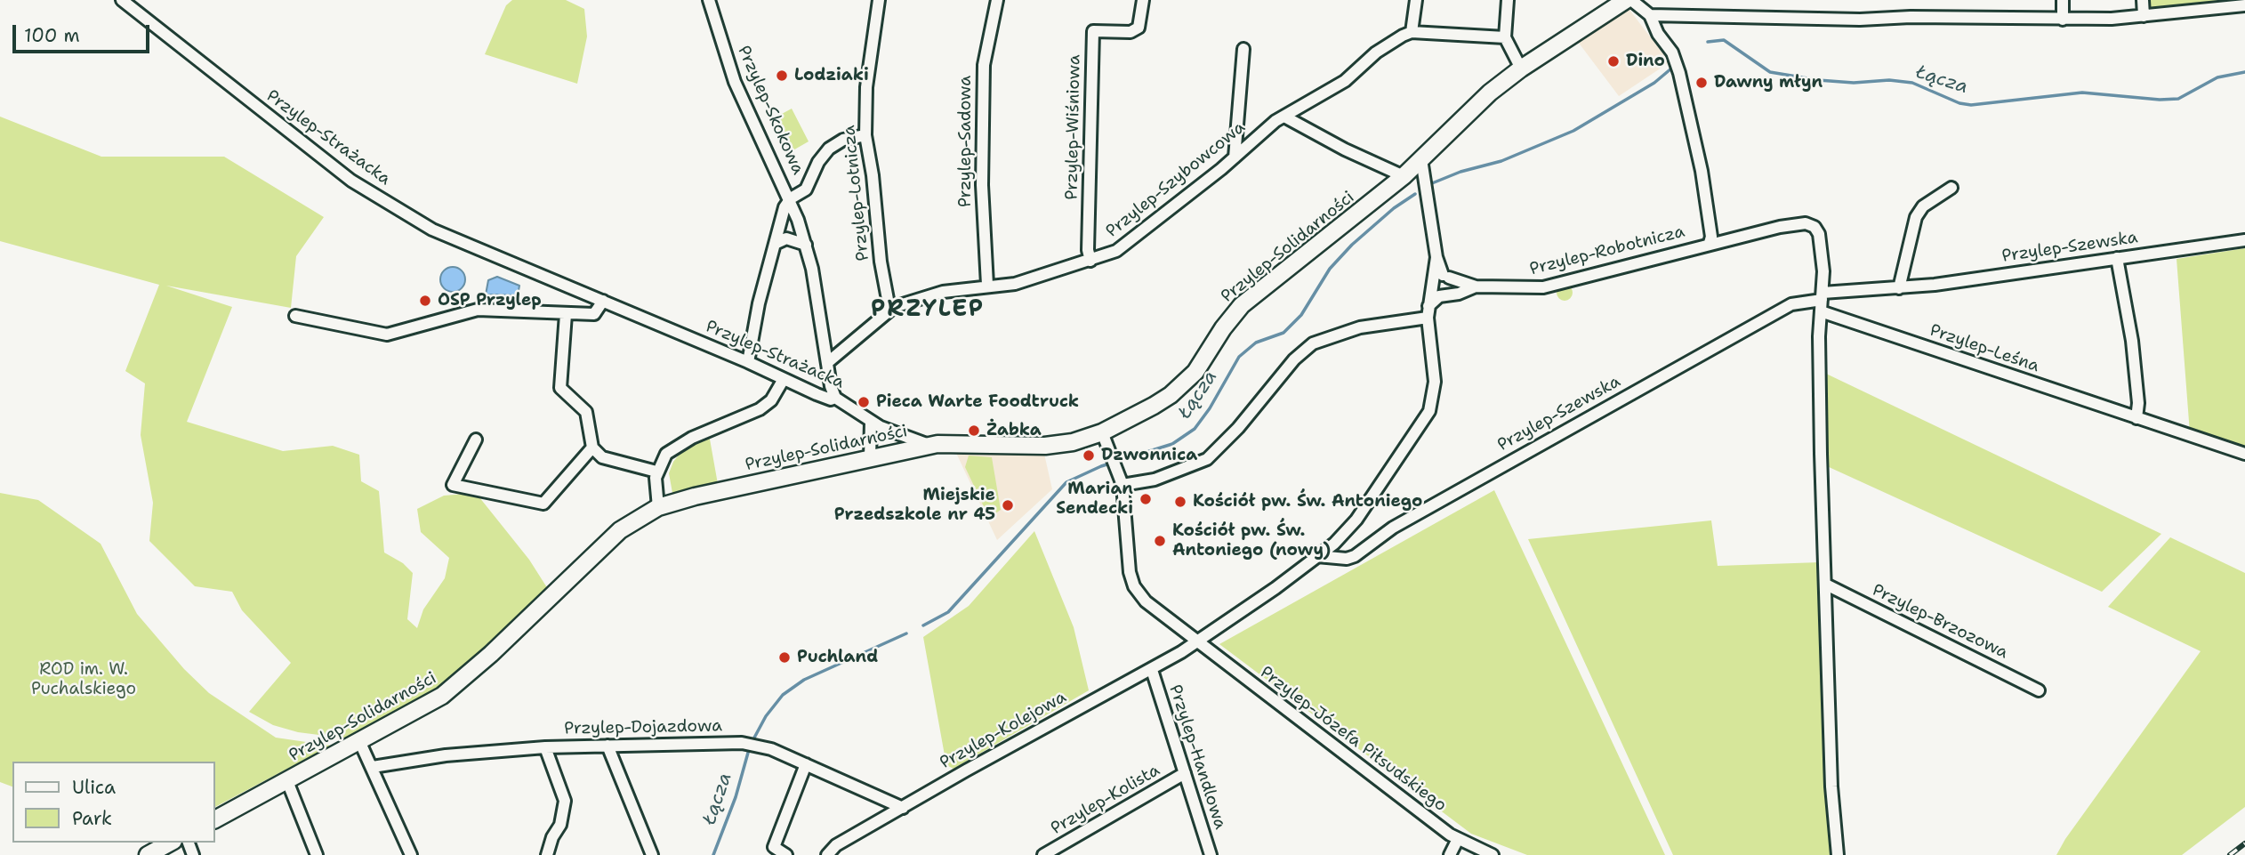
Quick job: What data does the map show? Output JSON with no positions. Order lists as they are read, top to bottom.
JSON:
{
  "streets": {
    "main road": ["Przylep-Solidarności"],
    "street": [
      "Przylep-Skokowa",
      "Przylep-Wiśniowa",
      "Przylep-Strażacka",
      "Przylep-Sadowa",
      "Przylep-Szybowcowa",
      "Przylep-Lotnicza",
      "Przylep-Szewska",
      "Przylep-Robotnicza",
      "Przylep-Leśna",
      "Przylep-Brzozowa",
      "Przylep-Dojazdowa",
      "Przylep-Kolejowa",
      "Przylep-Józefa Piłsudskiego",
      "Przylep-Handlowa",
      "Przylep-Kolista"
    ]
  },
  "crossings": [
    ["Przylep-Skokowa", "Przylep-Strażacka"],
    ["Przylep-Skokowa", "Przylep-Szybowcowa"],
    ["Przylep-Skokowa", "Przylep-Lotnicza"],
    ["Przylep-Wiśniowa", "Przylep-Szybowcowa"],
    ["Przylep-Strażacka", "Przylep-Solidarności"],
    ["Przylep-Sadowa", "Przylep-Szybowcowa"],
    ["Przylep-Szybowcowa", "Przylep-Lotnicza"],
    ["Przylep-Szewska", "Przylep-Robotnicza"],
    ["Przylep-Szewska", "Przylep-Leśna"],
    ["Przylep-Robotnicza", "Przylep-Leśna"],
    ["Przylep-Dojazdowa", "Przylep-Kolejowa"],
    ["Przylep-Kolejowa", "Przylep-Józefa Piłsudskiego"],
    ["Przylep-Kolejowa", "Przylep-Handlowa"],
    ["Przylep-Handlowa", "Przylep-Kolista"]
  ],
  "districts": ["PRZYLEP"],
  "water": ["Łącza"],
  "parks": ["ROD im. W. Puchalskiego"],
  "places": [
    "Dino",
    "Lodziaki",
    "Dawny młyn",
    "OSP Przylep",
    "Pieca Warte Foodtruck",
    "Żabka",
    "Dzwonnica",
    "Marian Sendecki",
    "Kościół pw. Św. Antoniego",
    "Miejskie Przedszkole nr 45",
    "Kościół pw. Św. Antoniego (nowy)",
    "Puchland"
  ],
  "legend": ["Ulica", "Park"],
  "scale_bar": "100 m"
}
